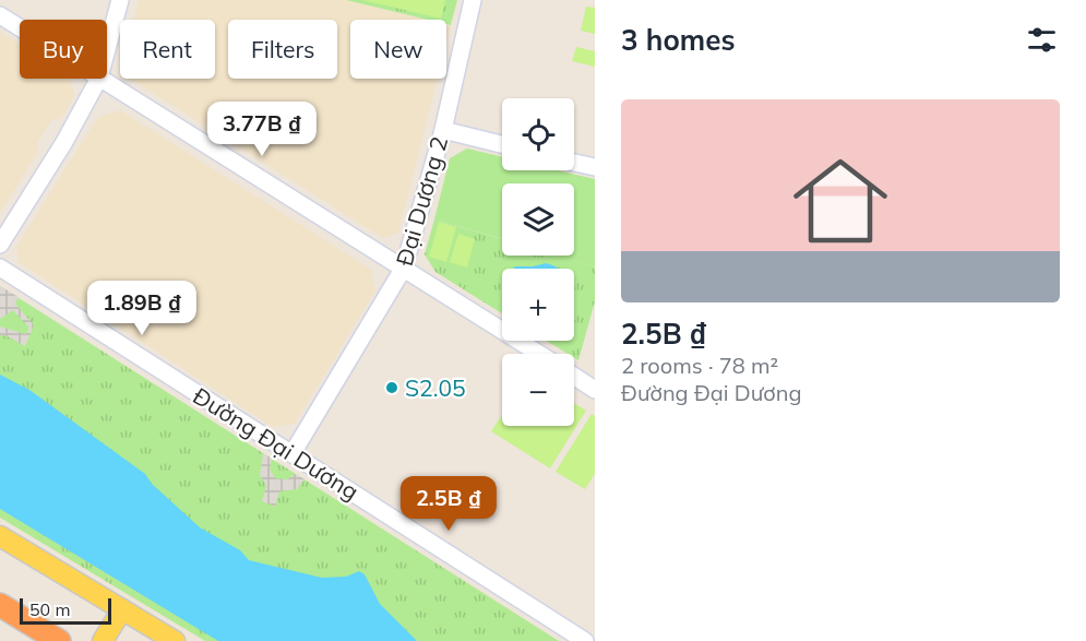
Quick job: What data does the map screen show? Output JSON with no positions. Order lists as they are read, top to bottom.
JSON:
{
  "streets": {
    "street": ["Đại Dương 2", "Đường Đại Dương"]
  },
  "crossings": [
    ["Đại Dương 2", "Đường Đại Dương"]
  ],
  "places": ["S2.05"],
  "scale_bar": "50 m",
  "page": {
    "heading": "3 homes",
    "chip": [
      "Buy",
      "Rent",
      "Filters",
      "New"
    ],
    "list": [
      {
        "name": "2.5B ₫",
        "note": "2 rooms · 78 m² · Đường Đại Dương"
      }
    ],
    "map_buttons": ["+", "−"],
    "price": ["3.77B ₫", "1.89B ₫", "2.5B ₫"],
    "scale": "50 m"
  }
}
